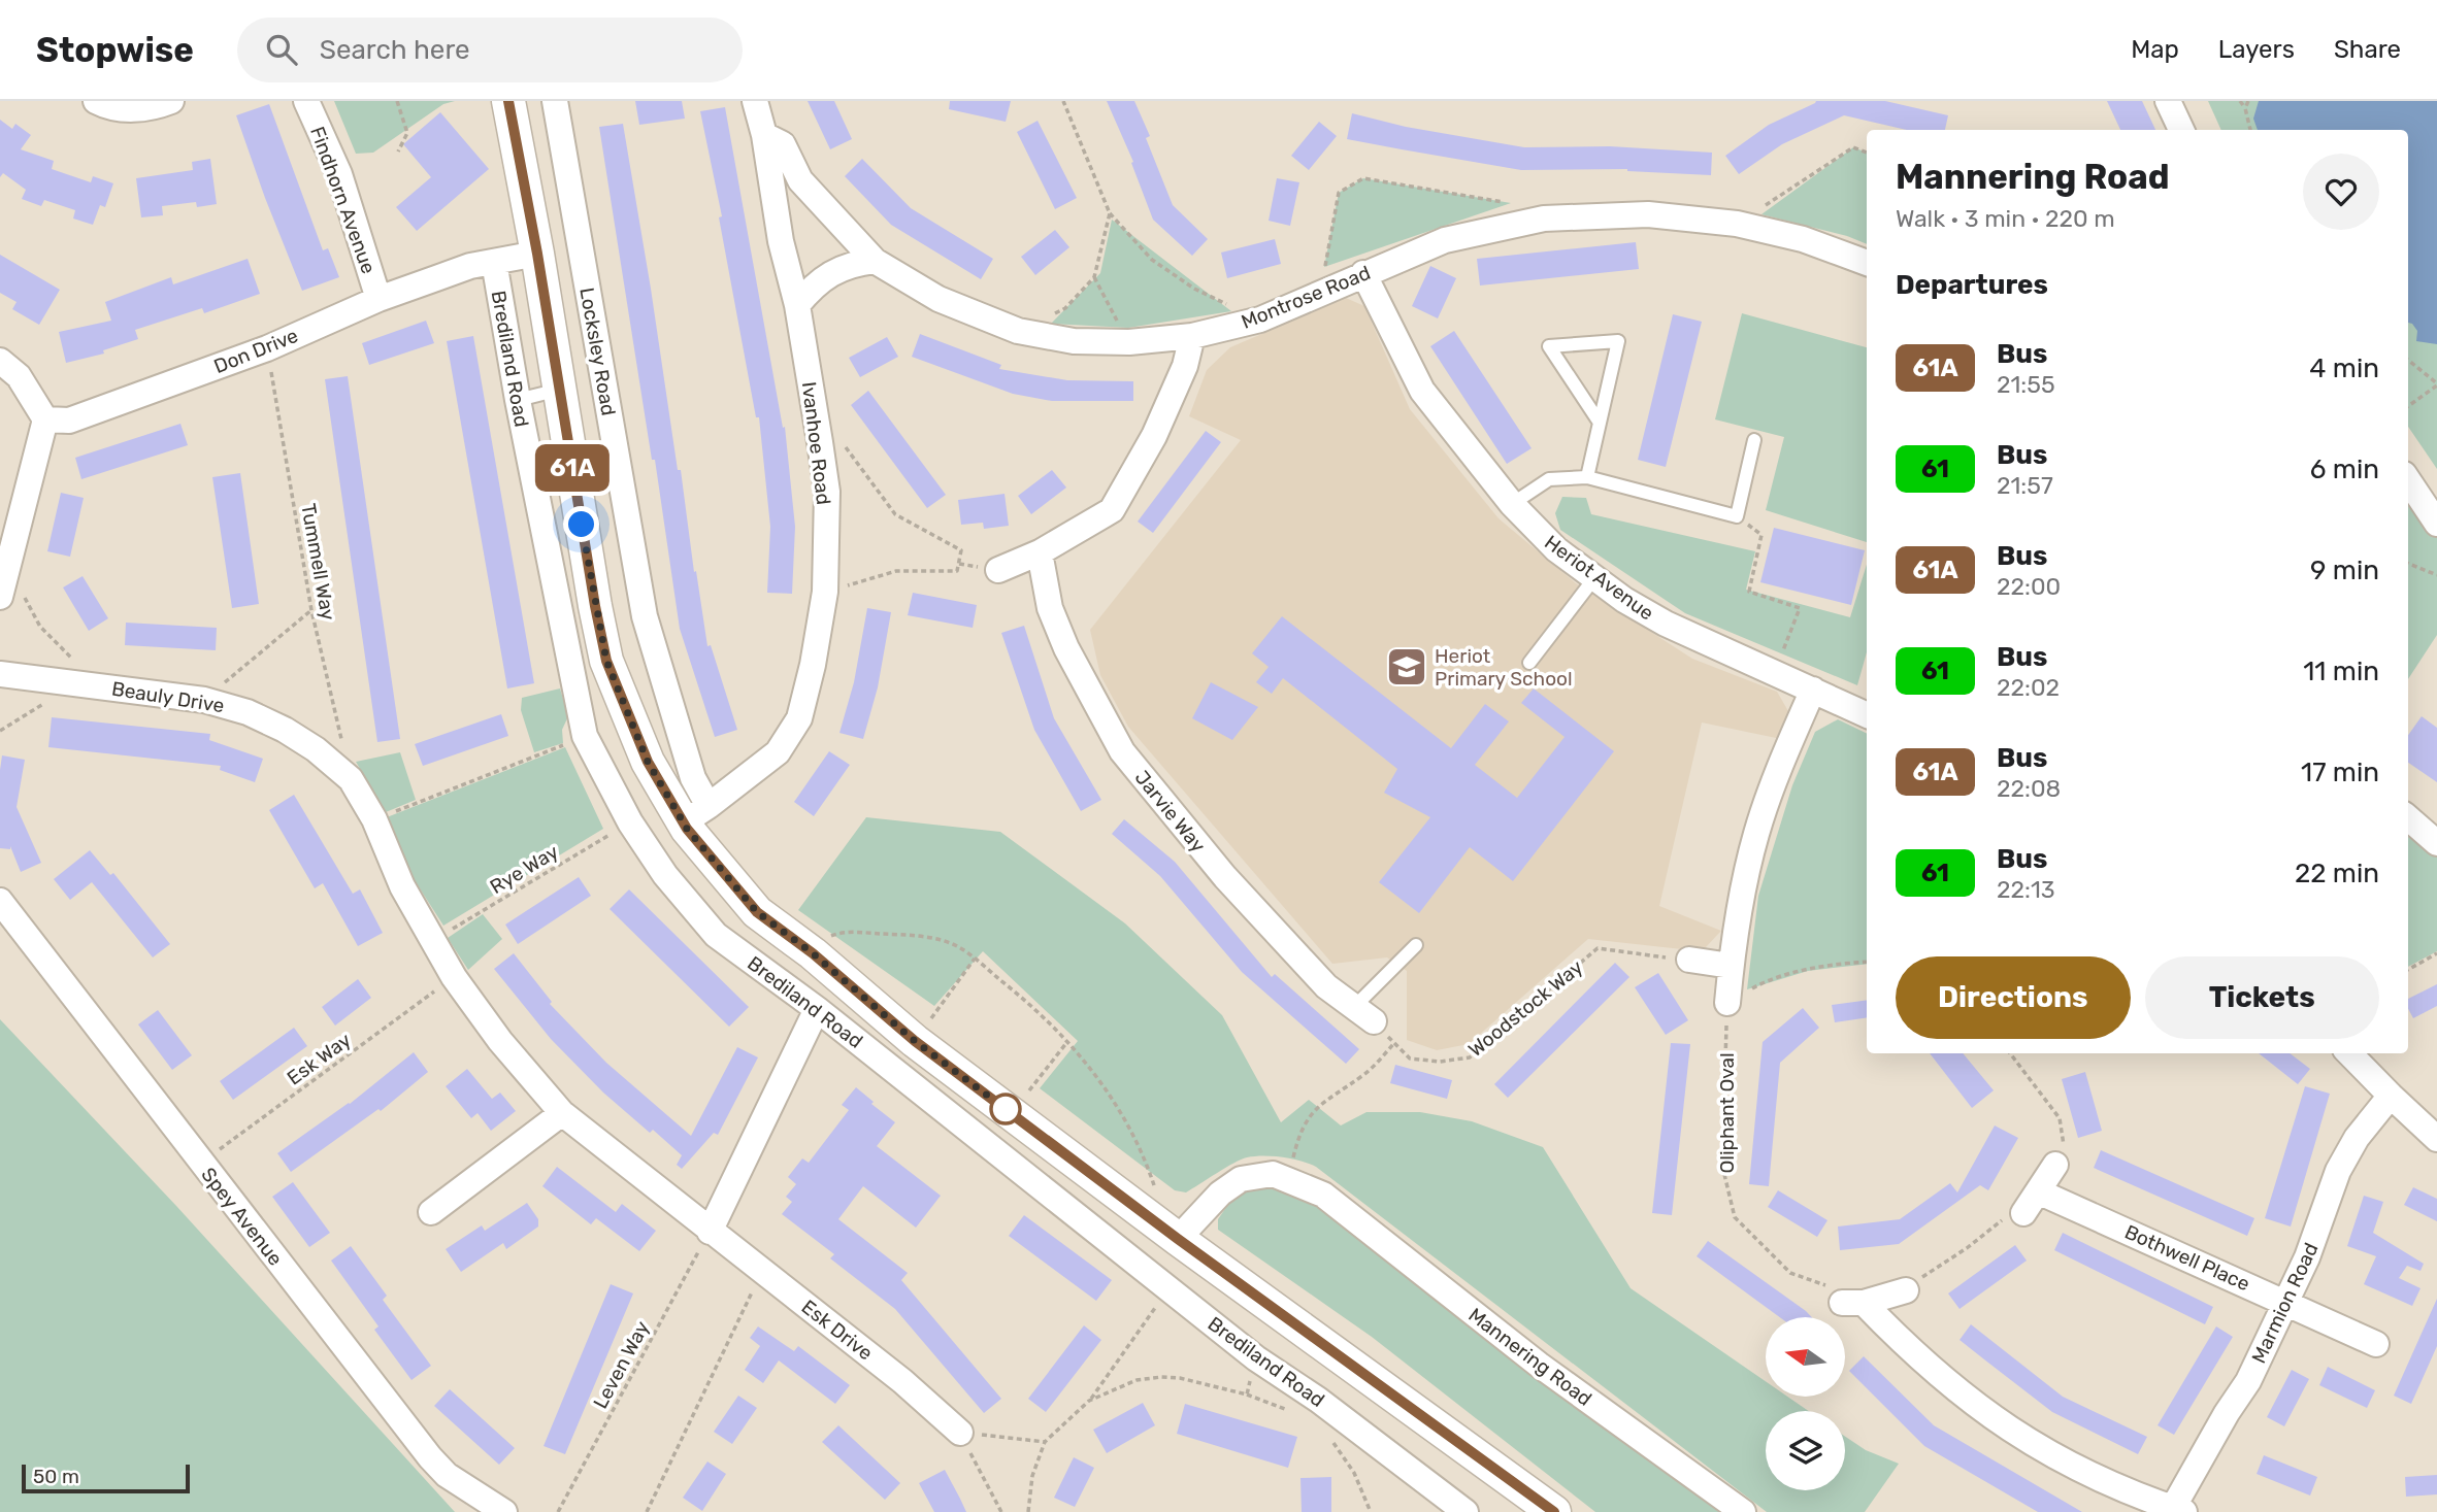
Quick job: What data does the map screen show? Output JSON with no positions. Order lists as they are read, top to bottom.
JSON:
{
  "streets": {
    "street": [
      "Findhorn Avenue",
      "Montrose Road",
      "Don Drive",
      "Locksley Road",
      "Brediland Road",
      "Ivanhoe Road",
      "Heriot Avenue",
      "Beauly Drive",
      "Jarvie Way",
      "Spey Avenue",
      "Bothwell Place",
      "Marmion Road",
      "Esk Drive",
      "Mannering Road"
    ],
    "path": [
      "Tummell Way",
      "Rye Way",
      "Woodstock Way",
      "Esk Way",
      "Oliphant Oval",
      "Leven Way"
    ]
  },
  "crossings": [
    ["Findhorn Avenue", "Don Drive"],
    ["Montrose Road", "Ivanhoe Road"],
    ["Montrose Road", "Heriot Avenue"],
    ["Don Drive", "Brediland Road"],
    ["Don Drive", "Tummell Way"],
    ["Locksley Road", "Brediland Road"],
    ["Locksley Road", "Ivanhoe Road"],
    ["Brediland Road", "Ivanhoe Road"],
    ["Brediland Road", "Rye Way"],
    ["Brediland Road", "Mannering Road"],
    ["Beauly Drive", "Rye Way"],
    ["Beauly Drive", "Esk Drive"],
    ["Jarvie Way", "Woodstock Way"],
    ["Rye Way", "Esk Drive"],
    ["Esk Way", "Spey Avenue"],
    ["Esk Way", "Esk Drive"],
    ["Bothwell Place", "Marmion Road"],
    ["Esk Drive", "Leven Way"]
  ],
  "places": {
    "school or university": ["Heriot Primary School"]
  },
  "lines": ["bus line 61A"],
  "scale_bar": "50 m",
  "north": "left",
  "page": {
    "header": "Stopwise",
    "search": "Search here",
    "nav": ["Map", "Layers", "Share"],
    "on_map": "61A",
    "heading": [
      ["Mannering Road", "Walk · 3 min · 220 m"],
      "Departures"
    ],
    "list": [
      {
        "mark": "61A",
        "name": "Bus",
        "note": "21:55",
        "value": "4 min"
      },
      {
        "mark": "61",
        "name": "Bus",
        "note": "21:57",
        "value": "6 min"
      },
      {
        "mark": "61A",
        "name": "Bus",
        "note": "22:00",
        "value": "9 min"
      },
      {
        "mark": "61",
        "name": "Bus",
        "note": "22:02",
        "value": "11 min"
      },
      {
        "mark": "61A",
        "name": "Bus",
        "note": "22:08",
        "value": "17 min"
      },
      {
        "mark": "61",
        "name": "Bus",
        "note": "22:13",
        "value": "22 min"
      }
    ],
    "buttons": ["Directions", "Tickets"],
    "scale": "50 m"
  }
}
